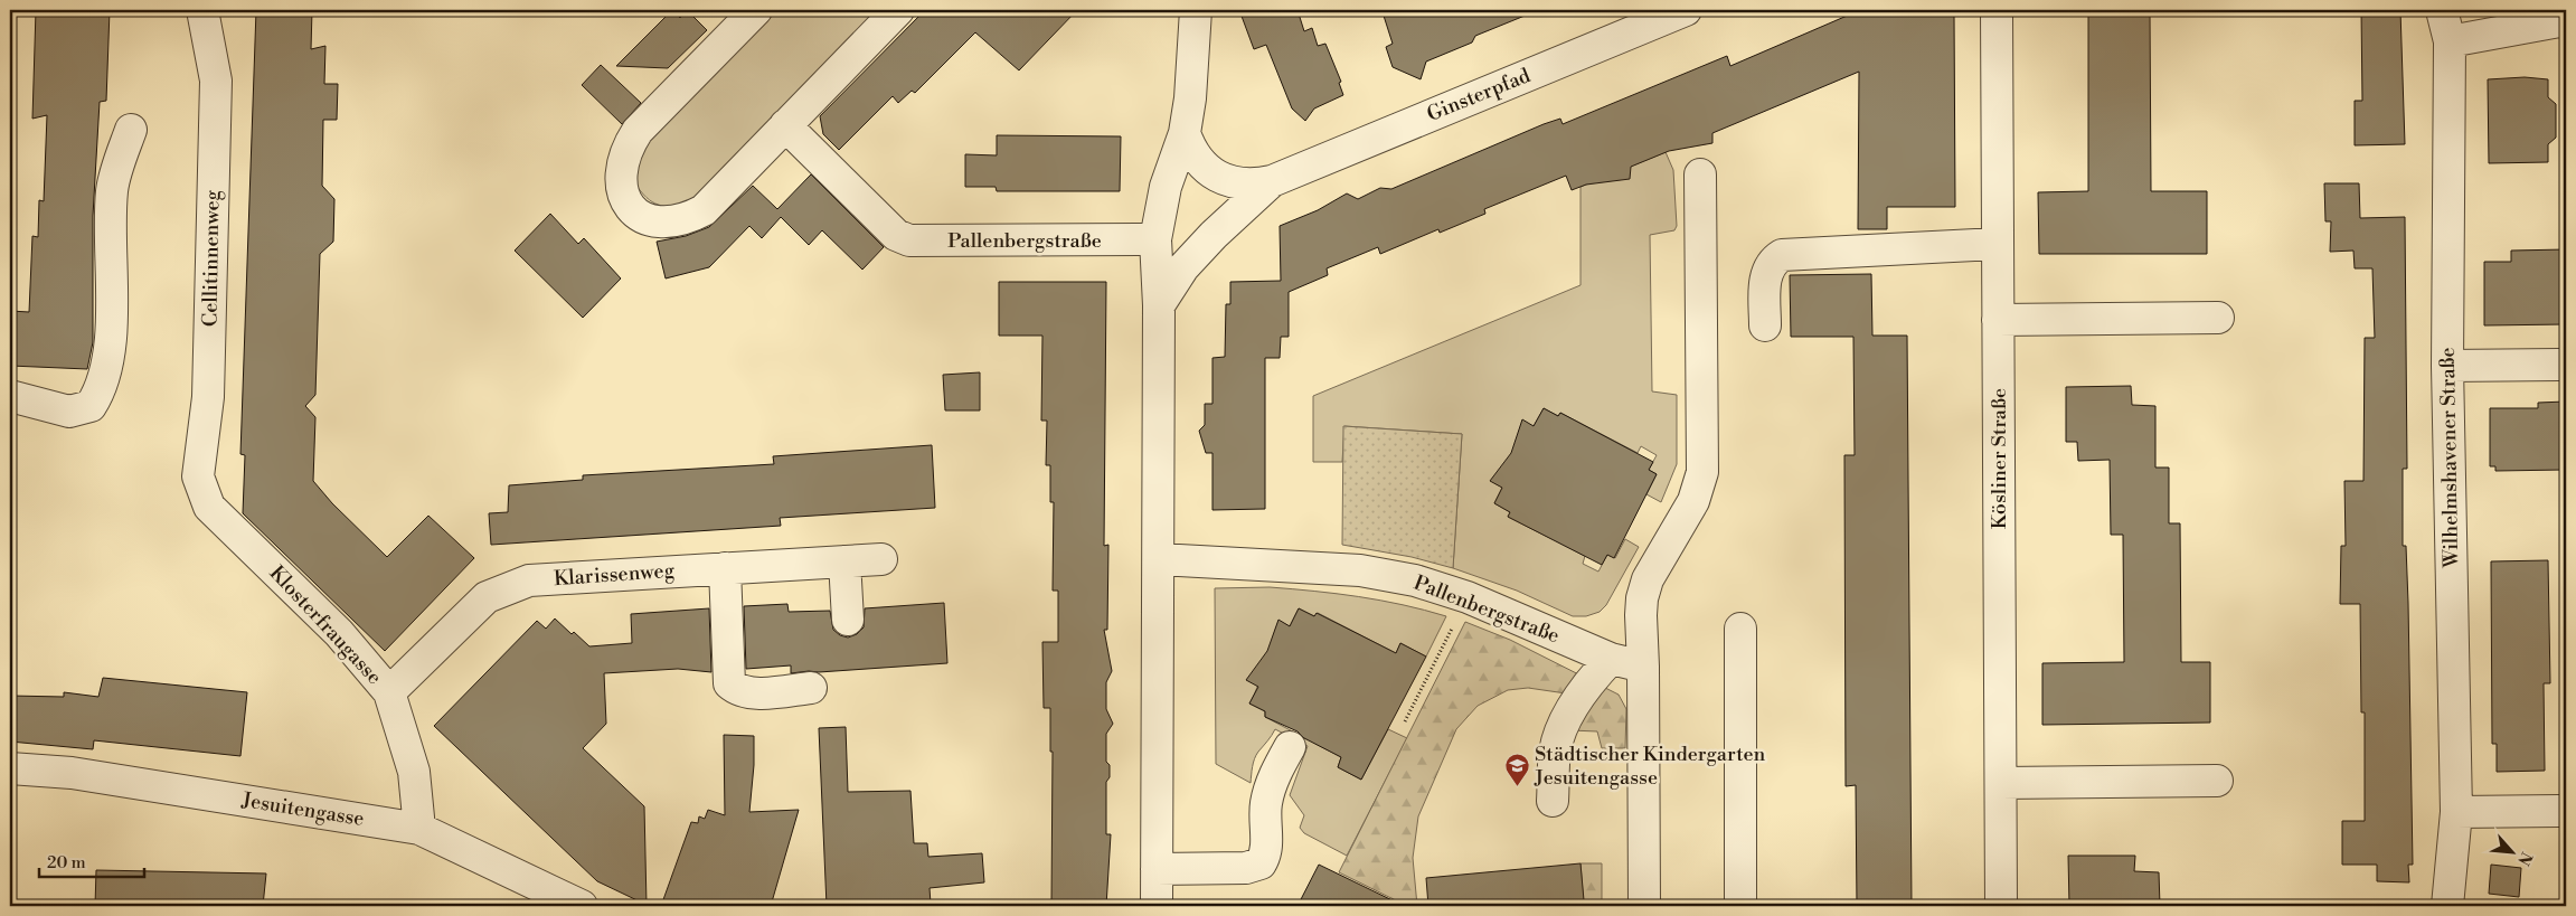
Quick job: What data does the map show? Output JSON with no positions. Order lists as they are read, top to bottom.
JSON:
{
  "streets": {
    "street": [
      "Ginsterpfad",
      "Pallenbergstraße",
      "Cellitinnenweg",
      "Wilhelmshavener Straße",
      "Kösliner Straße",
      "Klarissenweg",
      "Klosterfraugasse",
      "Jesuitengasse"
    ]
  },
  "crossings": [
    ["Cellitinnenweg", "Klosterfraugasse"],
    ["Klarissenweg", "Klosterfraugasse"],
    ["Klosterfraugasse", "Jesuitengasse"]
  ],
  "places": {
    "school or university": ["Städtischer Kindergarten Jesuitengasse"]
  },
  "scale_bar": "20 m",
  "north": "bottom right"
}
